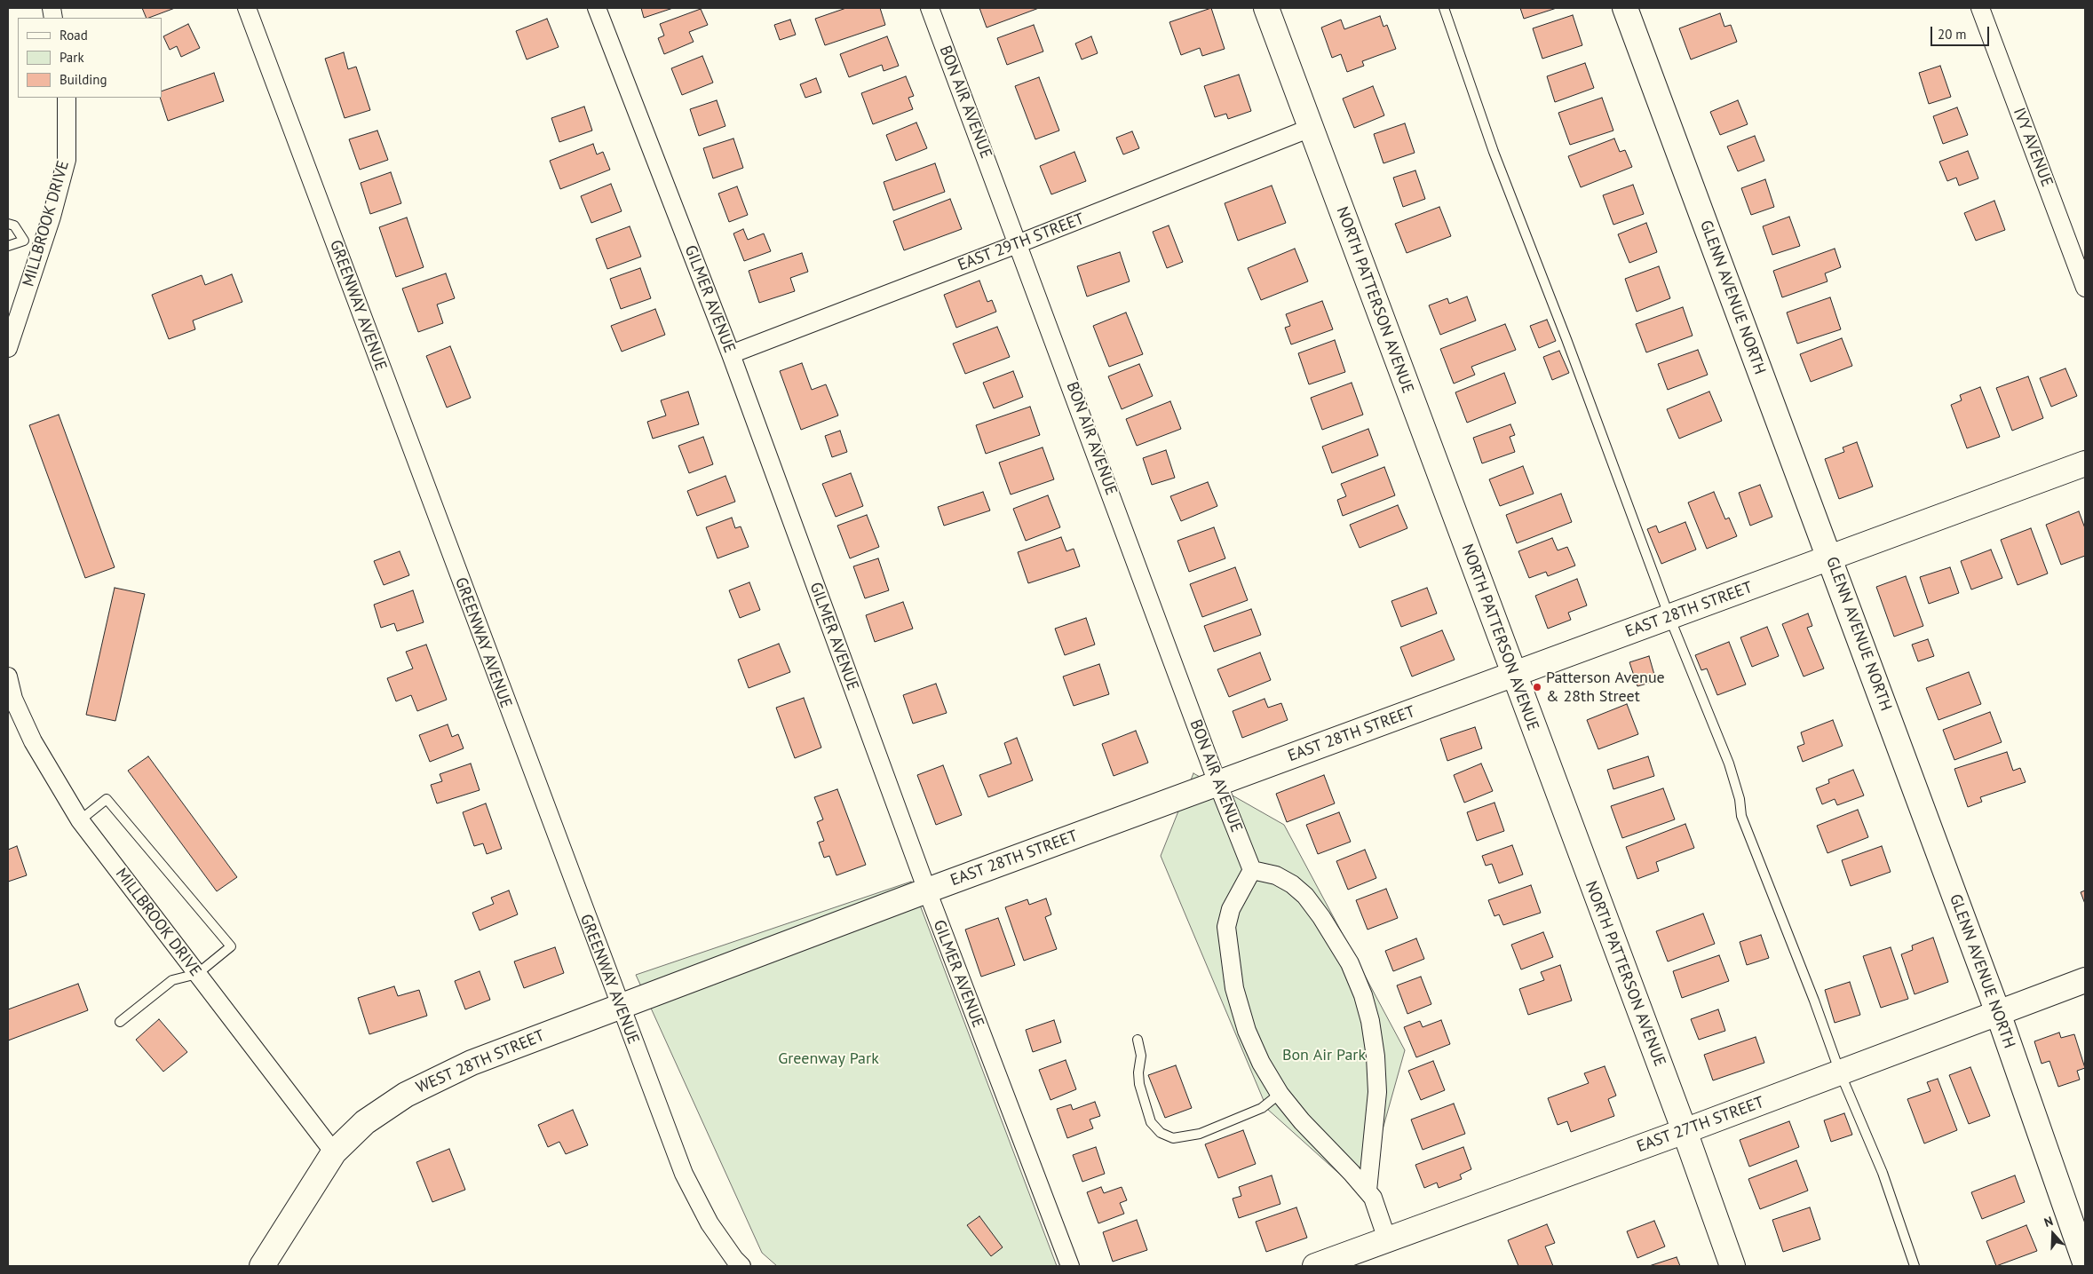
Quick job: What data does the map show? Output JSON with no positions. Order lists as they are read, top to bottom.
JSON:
{
  "streets": {
    "street": [
      "BON AIR AVENUE",
      "IVY AVENUE",
      "MILLBROOK DRIVE",
      "EAST 29TH STREET",
      "GLENN AVENUE NORTH",
      "GILMER AVENUE",
      "NORTH PATTERSON AVENUE",
      "GREENWAY AVENUE",
      "EAST 28TH STREET",
      "WEST 28TH STREET",
      "EAST 27TH STREET"
    ]
  },
  "crossings": [
    ["BON AIR AVENUE", "EAST 29TH STREET"],
    ["BON AIR AVENUE", "EAST 28TH STREET"],
    ["MILLBROOK DRIVE", "WEST 28TH STREET"],
    ["EAST 29TH STREET", "GILMER AVENUE"],
    ["EAST 29TH STREET", "NORTH PATTERSON AVENUE"],
    ["GLENN AVENUE NORTH", "EAST 28TH STREET"],
    ["GLENN AVENUE NORTH", "EAST 27TH STREET"],
    ["GILMER AVENUE", "EAST 28TH STREET"],
    ["NORTH PATTERSON AVENUE", "EAST 28TH STREET"],
    ["NORTH PATTERSON AVENUE", "EAST 27TH STREET"],
    ["GREENWAY AVENUE", "EAST 28TH STREET"],
    ["GREENWAY AVENUE", "WEST 28TH STREET"],
    ["EAST 28TH STREET", "WEST 28TH STREET"]
  ],
  "parks": ["Bon Air Park", "Greenway Park"],
  "places": ["Patterson Avenue & 28th Street"],
  "legend": ["Road", "Park", "Building"],
  "scale_bar": "20 m",
  "north": "top"
}
